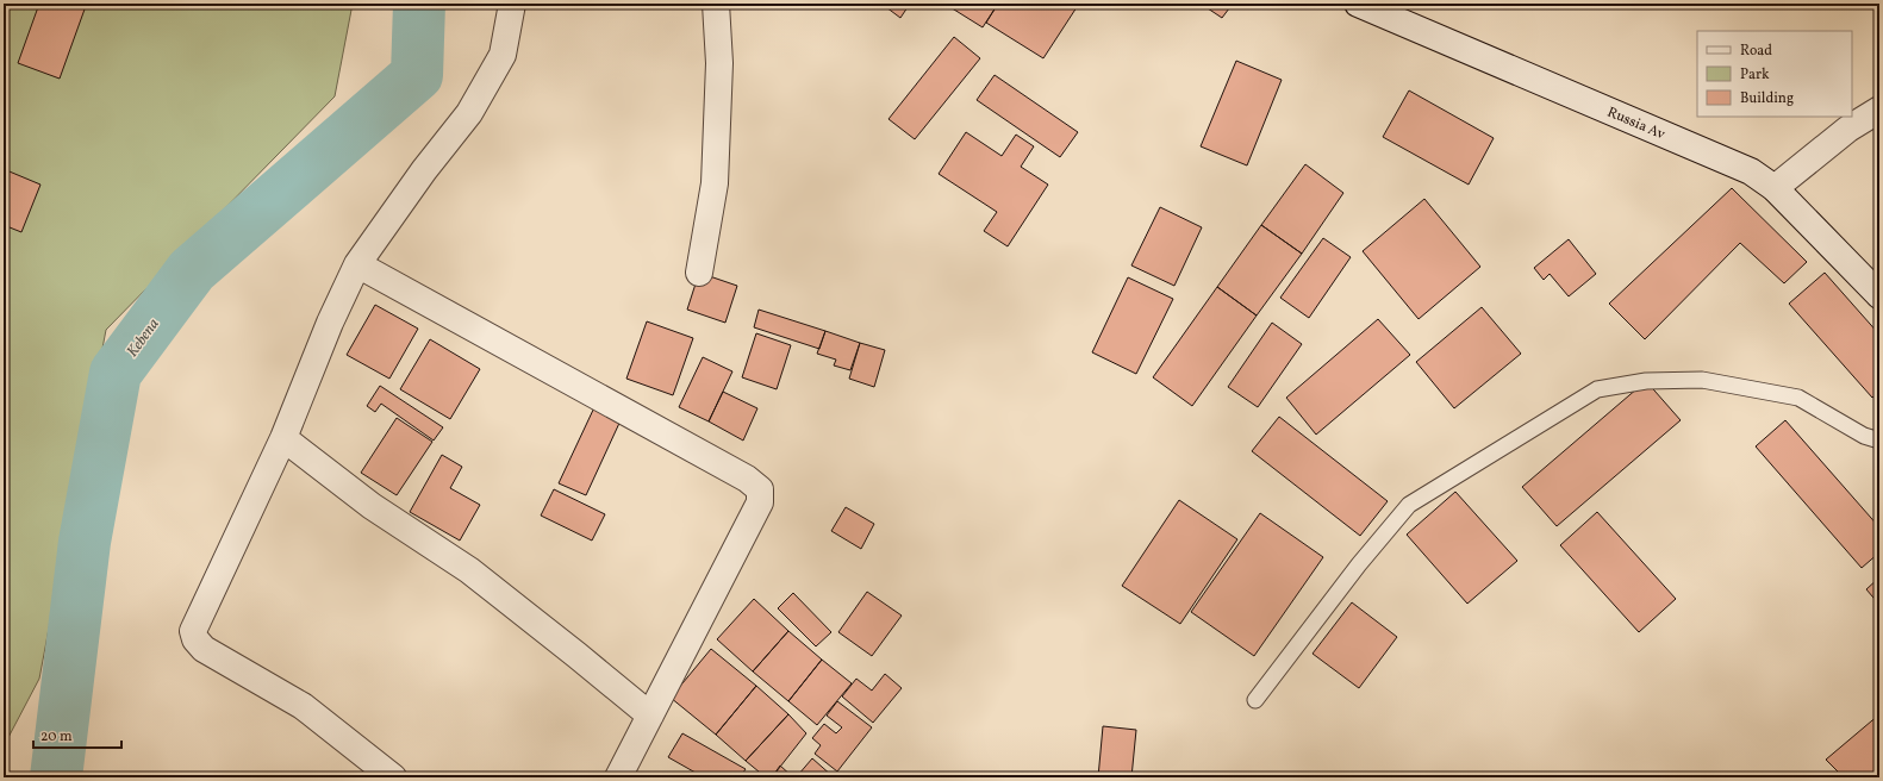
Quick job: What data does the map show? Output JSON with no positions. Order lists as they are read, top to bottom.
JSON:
{
  "streets": {
    "street": ["Russia Av"]
  },
  "water": ["Kebena"],
  "legend": ["Road", "Park", "Building"],
  "scale_bar": "20 m"
}
